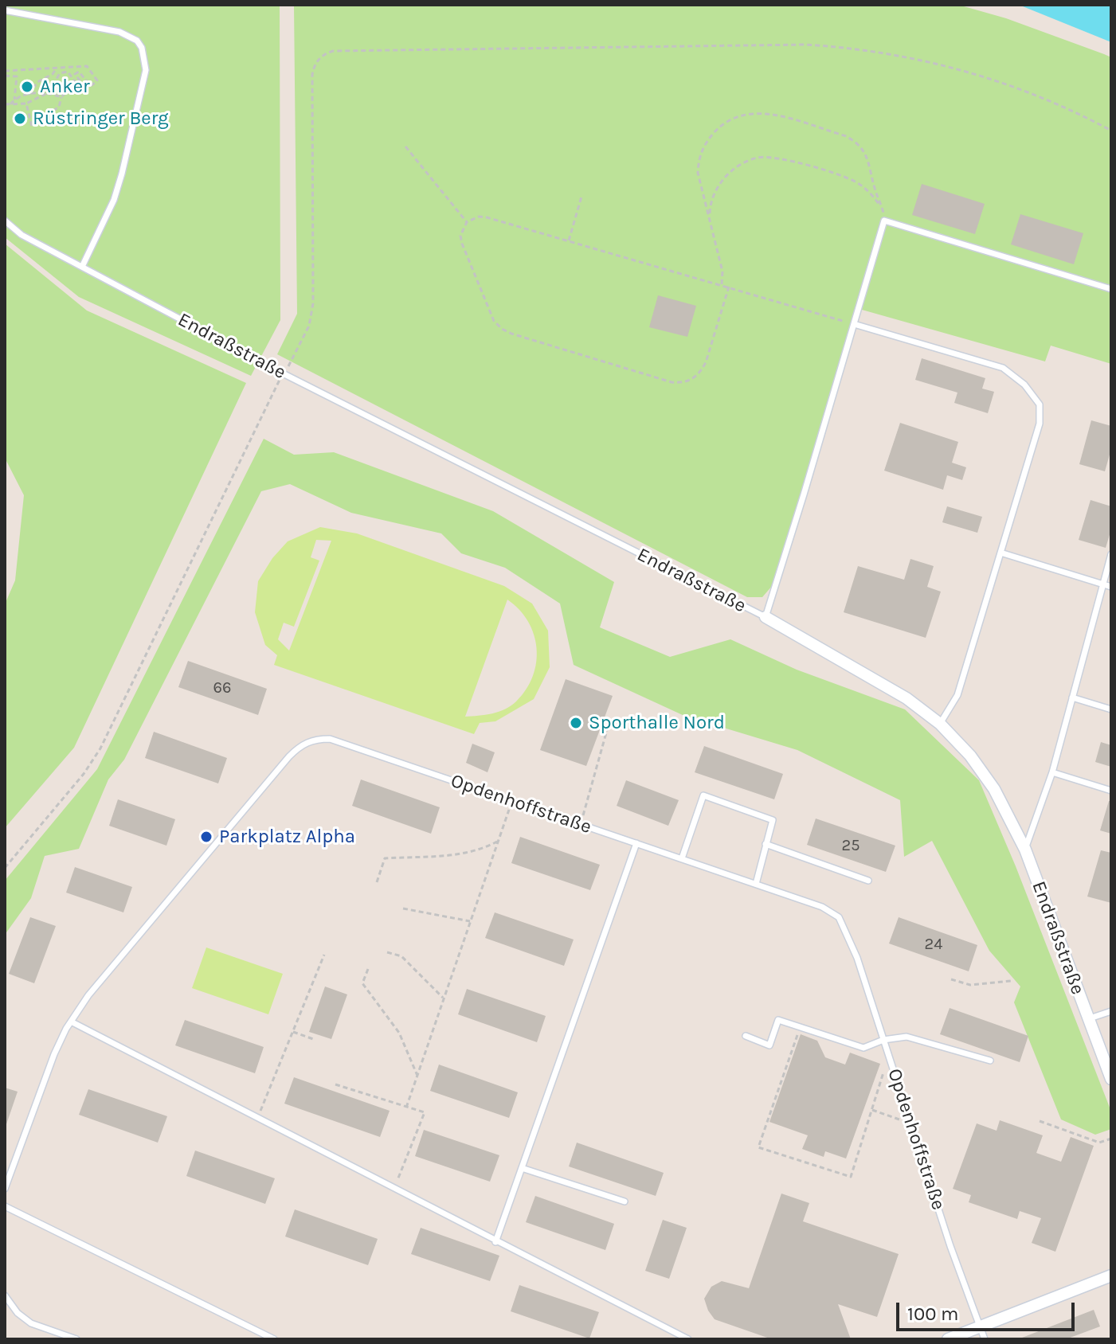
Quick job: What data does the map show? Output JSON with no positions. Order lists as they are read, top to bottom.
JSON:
{
  "streets": {
    "street": ["Endraßstraße"],
    "lane": ["Opdenhoffstraße"]
  },
  "places": [
    "Anker",
    "Rüstringer Berg",
    "Sporthalle Nord",
    "Parkplatz Alpha"
  ],
  "house_numbers": ["66", "25", "24"],
  "scale_bar": "100 m"
}
